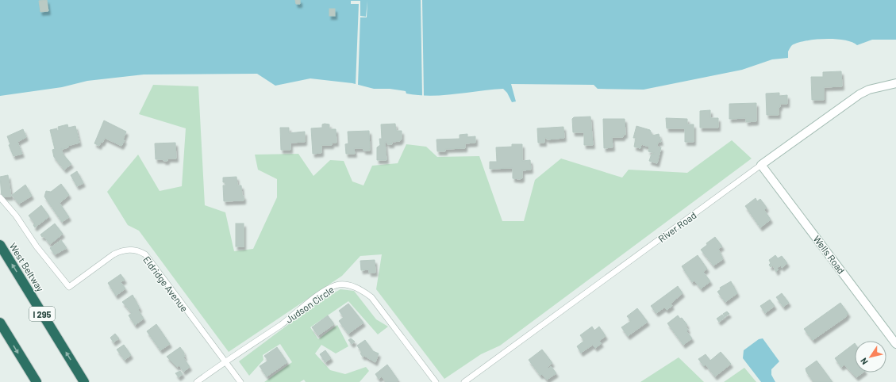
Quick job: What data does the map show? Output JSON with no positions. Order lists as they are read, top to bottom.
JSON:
{
  "streets": {
    "highway": ["West Beltway", "I 295"],
    "street": [
      "River Road",
      "Wells Road",
      "Eldridge Avenue",
      "Judson Circle"
    ]
  },
  "crossings": [
    ["River Road", "Wells Road"],
    ["Eldridge Avenue", "Judson Circle"]
  ],
  "north": "bottom left"
}
